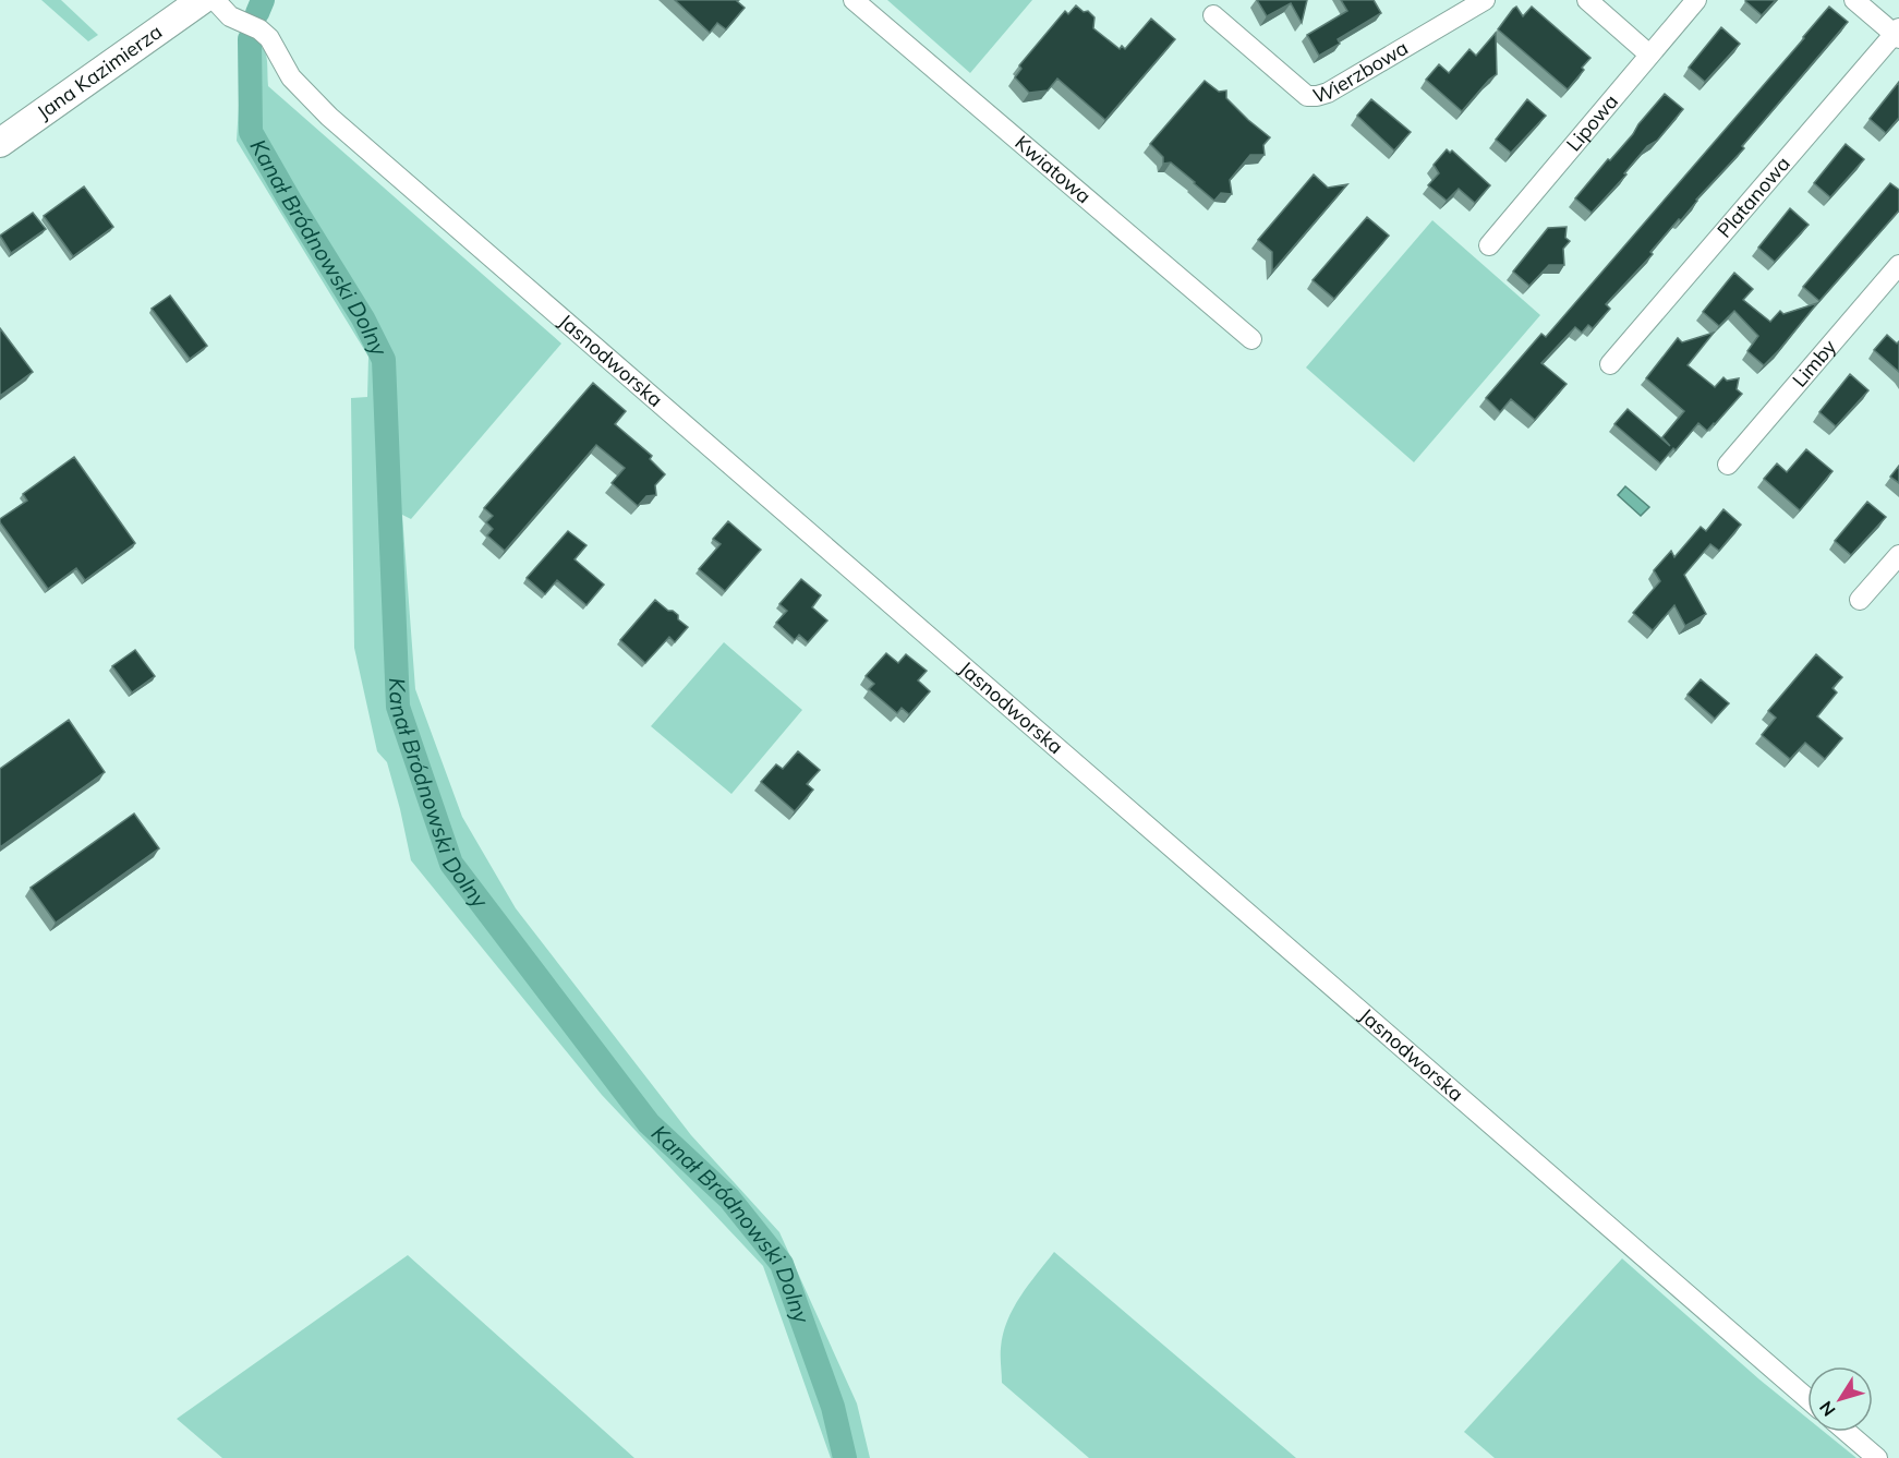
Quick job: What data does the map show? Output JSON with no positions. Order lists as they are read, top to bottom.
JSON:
{
  "streets": {
    "main road": ["Jana Kazimierza"],
    "street": [
      "Wierzbowa",
      "Lipowa",
      "Kwiatowa",
      "Platanowa",
      "Jasnodworska",
      "Limby"
    ]
  },
  "water": ["Kanał Bródnowski Dolny"],
  "north": "bottom left"
}
